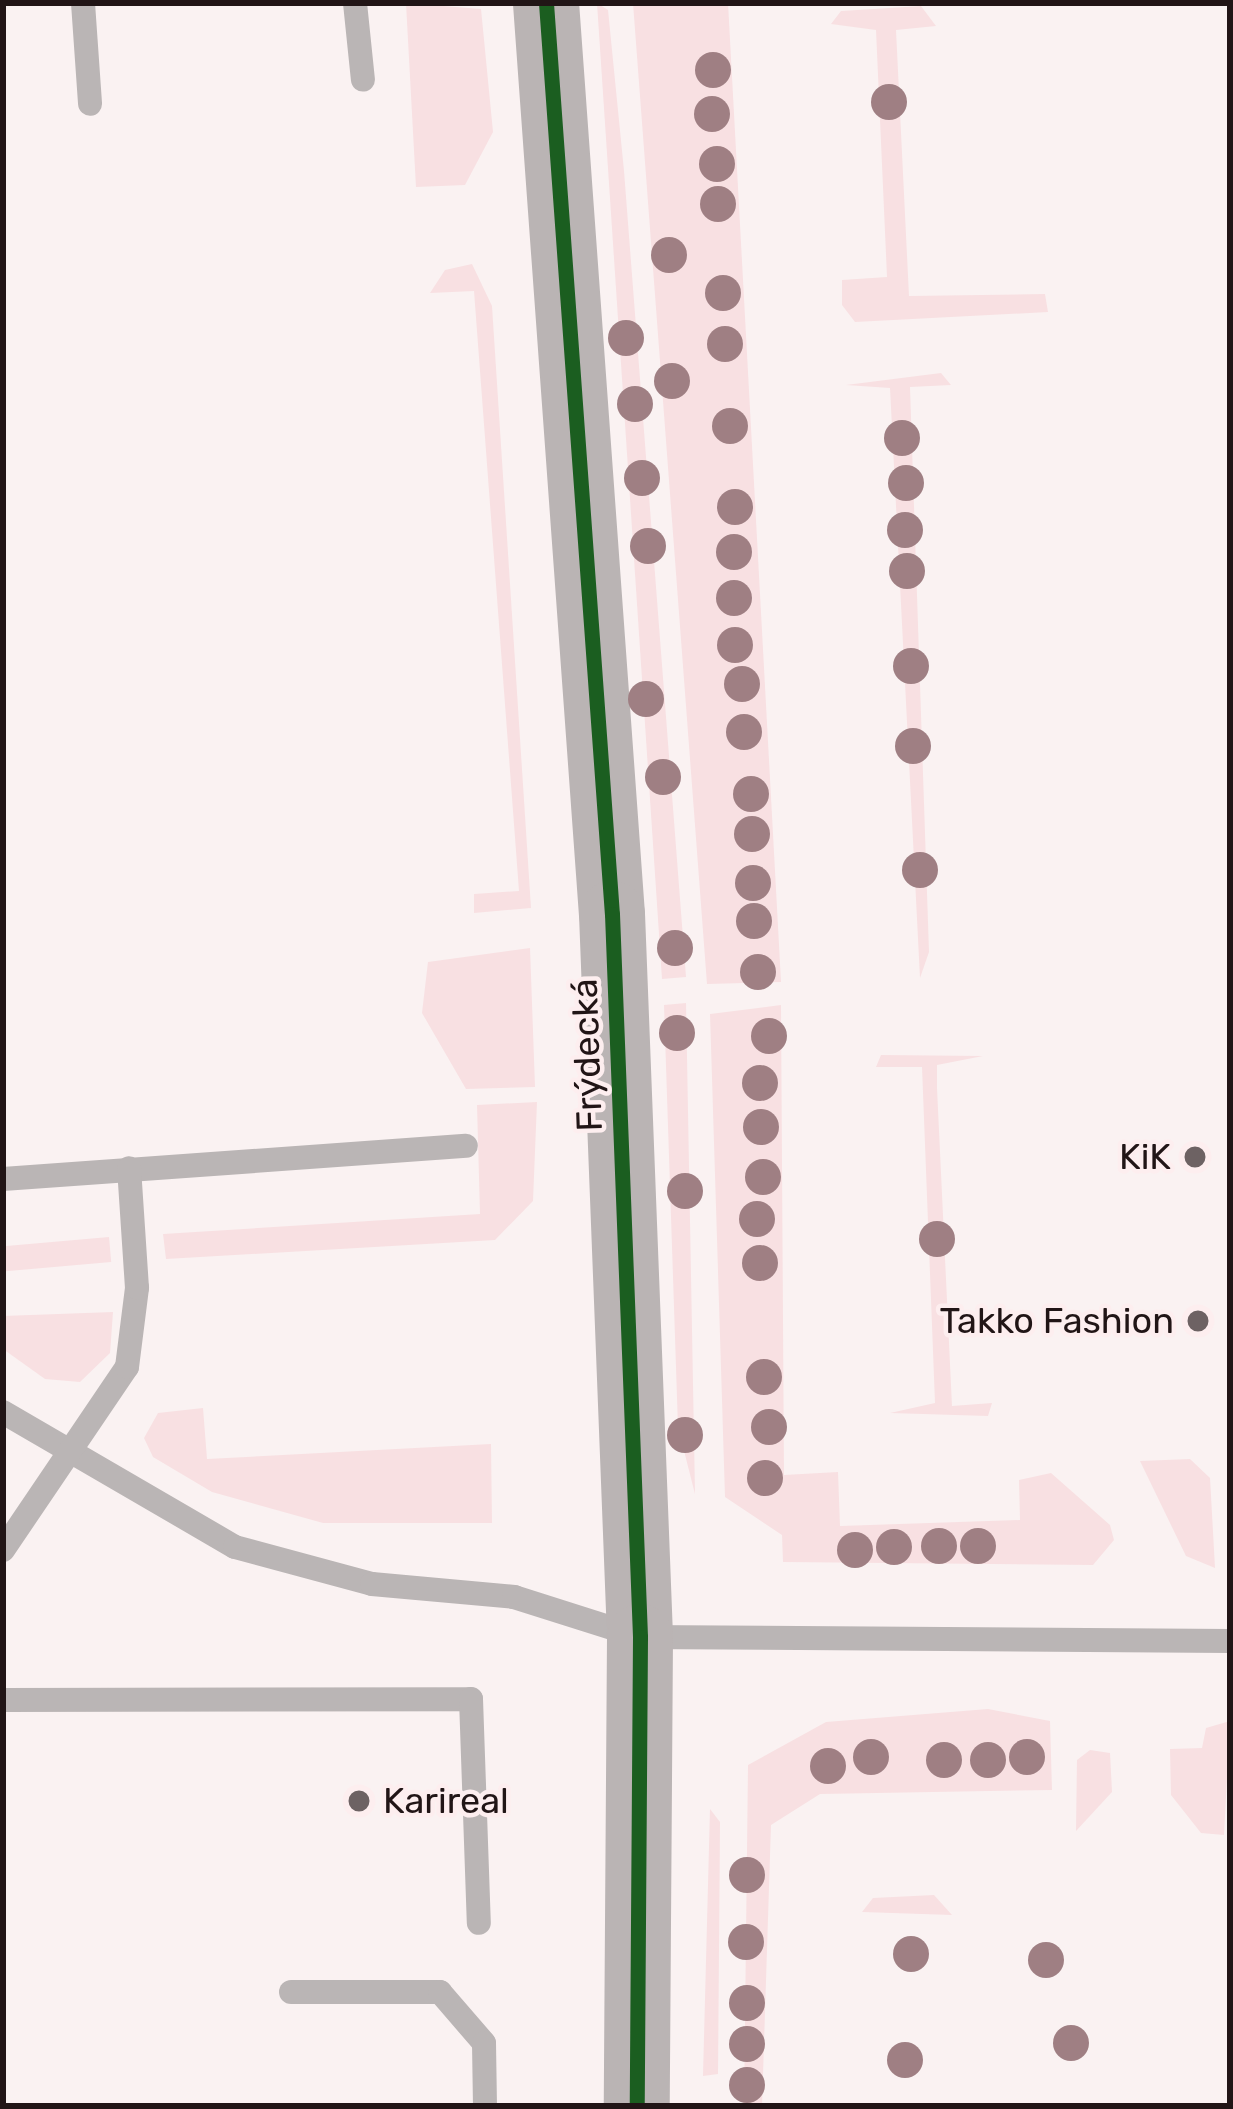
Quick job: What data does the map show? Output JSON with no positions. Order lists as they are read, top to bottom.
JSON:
{
  "streets": {
    "main road": ["Frýdecká"]
  },
  "places": ["KiK", "Takko Fashion", "Karireal"]
}
